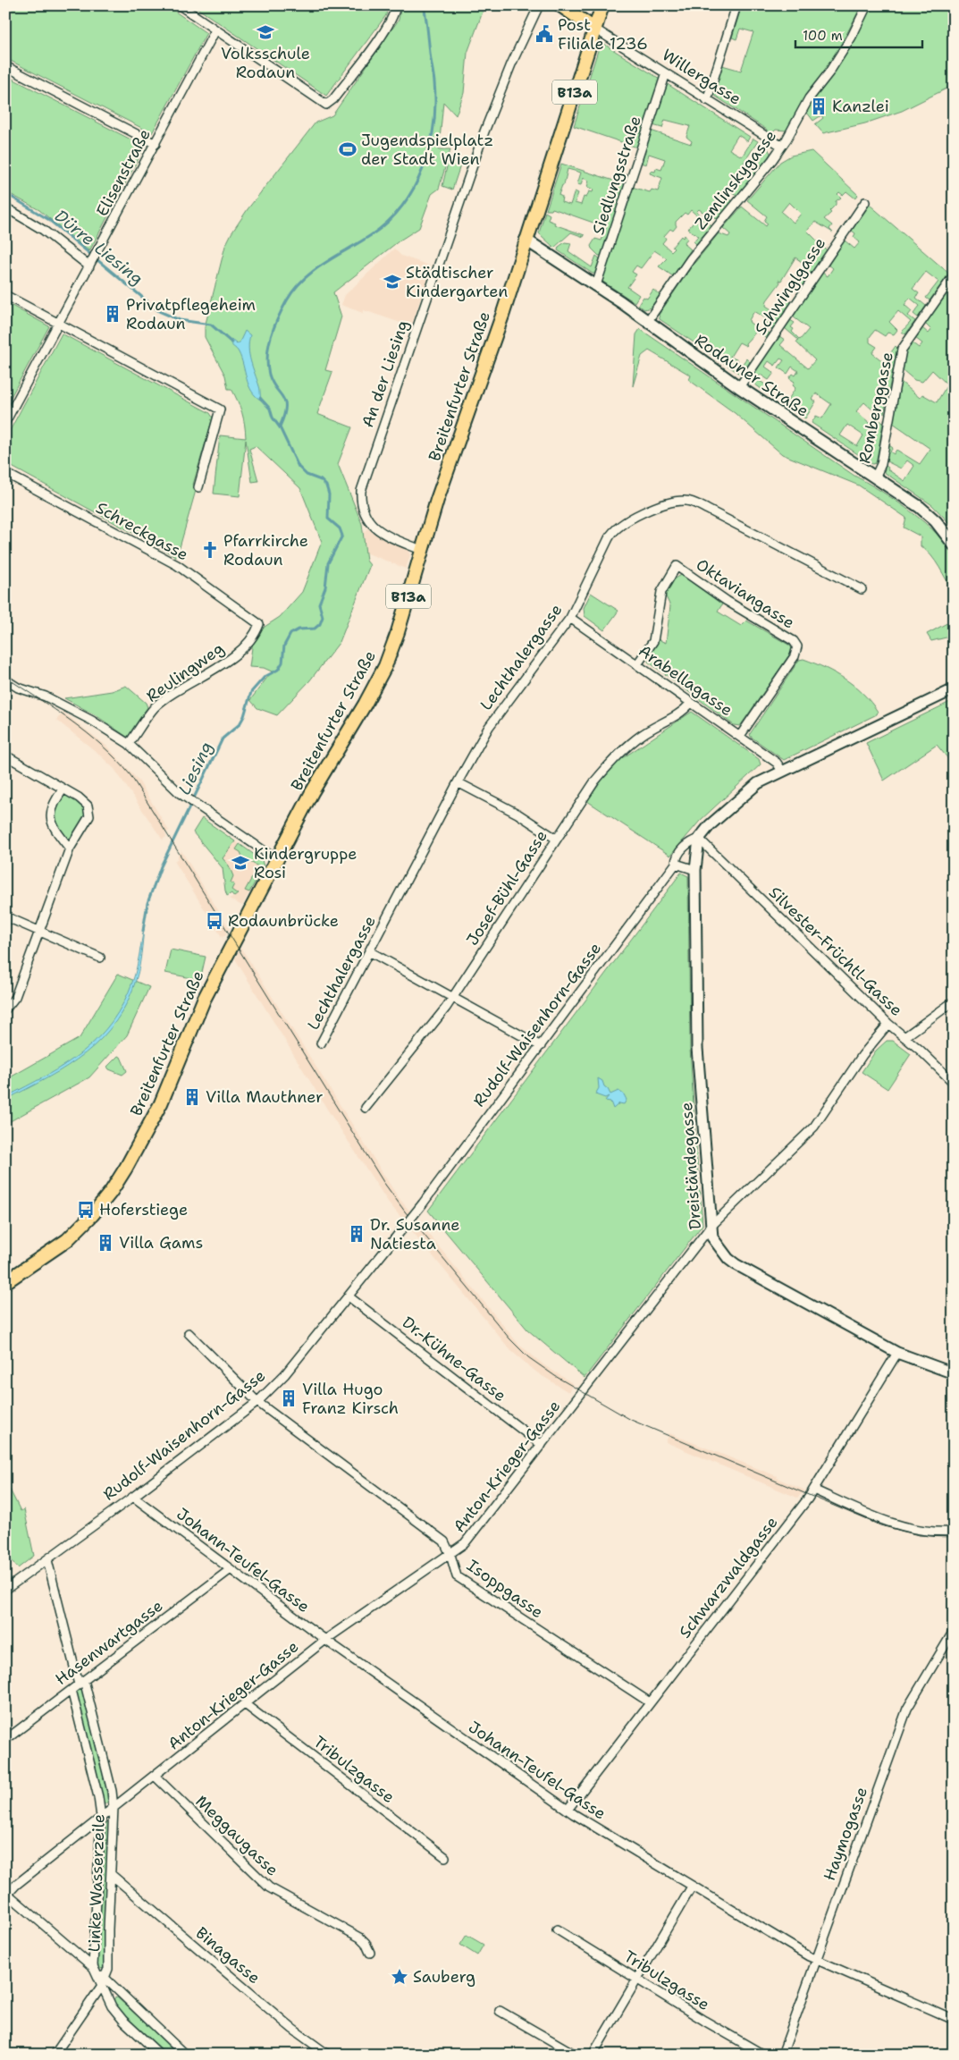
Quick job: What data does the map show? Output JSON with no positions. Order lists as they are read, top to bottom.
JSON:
{
  "streets": {
    "main road": [
      "Willergasse",
      "B13a",
      "Rodauner Straße",
      "Breitenfurter Straße"
    ],
    "street": [
      "Elisenstraße",
      "Siedlungsstraße",
      "Zemlinskygasse",
      "Schwinglgasse",
      "An der Liesing",
      "Romberggasse",
      "Schreckgasse",
      "Oktaviangasse",
      "Lechthalergasse",
      "Reulingweg",
      "Arabellagasse",
      "Josef-Bühl-Gasse",
      "Silvester-Früchtl-Gasse",
      "Rudolf-Waisenhorn-Gasse",
      "Dreiständegasse",
      "Dr.-Kühne-Gasse",
      "Anton-Krieger-Gasse",
      "Johann-Teufel-Gasse",
      "Schwarzwaldgasse",
      "Isoppgasse",
      "Hasenwartgasse",
      "Tribulzgasse",
      "Haymogasse",
      "Meggaugasse",
      "Linke Wasserzeile",
      "Binagasse"
    ]
  },
  "crossings": [
    ["Willergasse", "Siedlungsstraße"],
    ["Willergasse", "Zemlinskygasse"],
    ["Willergasse", "Breitenfurter Straße"],
    ["Siedlungsstraße", "Rodauner Straße"],
    ["Zemlinskygasse", "Rodauner Straße"],
    ["Schwinglgasse", "Rodauner Straße"],
    ["An der Liesing", "Breitenfurter Straße"],
    ["Rodauner Straße", "Breitenfurter Straße"],
    ["Rodauner Straße", "Romberggasse"],
    ["Schreckgasse", "Reulingweg"],
    ["Oktaviangasse", "Arabellagasse"],
    ["Lechthalergasse", "Arabellagasse"],
    ["Arabellagasse", "Josef-Bühl-Gasse"],
    ["Arabellagasse", "Rudolf-Waisenhorn-Gasse"],
    ["Silvester-Früchtl-Gasse", "Rudolf-Waisenhorn-Gasse"],
    ["Silvester-Früchtl-Gasse", "Dreiständegasse"],
    ["Silvester-Früchtl-Gasse", "Anton-Krieger-Gasse"],
    ["Rudolf-Waisenhorn-Gasse", "Dreiständegasse"],
    ["Rudolf-Waisenhorn-Gasse", "Dr.-Kühne-Gasse"],
    ["Rudolf-Waisenhorn-Gasse", "Johann-Teufel-Gasse"],
    ["Rudolf-Waisenhorn-Gasse", "Isoppgasse"],
    ["Rudolf-Waisenhorn-Gasse", "Linke Wasserzeile"],
    ["Dreiständegasse", "Anton-Krieger-Gasse"],
    ["Dreiständegasse", "Schwarzwaldgasse"],
    ["Dr.-Kühne-Gasse", "Anton-Krieger-Gasse"],
    ["Anton-Krieger-Gasse", "Johann-Teufel-Gasse"],
    ["Anton-Krieger-Gasse", "Isoppgasse"],
    ["Anton-Krieger-Gasse", "Tribulzgasse"],
    ["Anton-Krieger-Gasse", "Meggaugasse"],
    ["Anton-Krieger-Gasse", "Linke Wasserzeile"],
    ["Johann-Teufel-Gasse", "Schwarzwaldgasse"],
    ["Johann-Teufel-Gasse", "Hasenwartgasse"],
    ["Johann-Teufel-Gasse", "Haymogasse"],
    ["Schwarzwaldgasse", "Isoppgasse"],
    ["Hasenwartgasse", "Linke Wasserzeile"],
    ["Linke Wasserzeile", "Binagasse"]
  ],
  "water": ["Dürre Liesing", "Liesing"],
  "places": {
    "school or university": ["Volksschule Rodaun", "Städtischer Kindergarten", "Kindergruppe Rosi"],
    "public building": ["Post Filiale 1236"],
    "building": [
      "Kanzlei",
      "Privatpflegeheim Rodaun",
      "Villa Mauthner",
      "Dr. Susanne Natiesta",
      "Villa Gams",
      "Villa Hugo Franz Kirsch"
    ],
    "sports": ["Jugendspielplatz der Stadt Wien"],
    "church": ["Pfarrkirche Rodaun"],
    "bus stop": ["Rodaunbrücke", "Hoferstiege"],
    "place": ["Sauberg"]
  },
  "scale_bar": "100 m"
}
